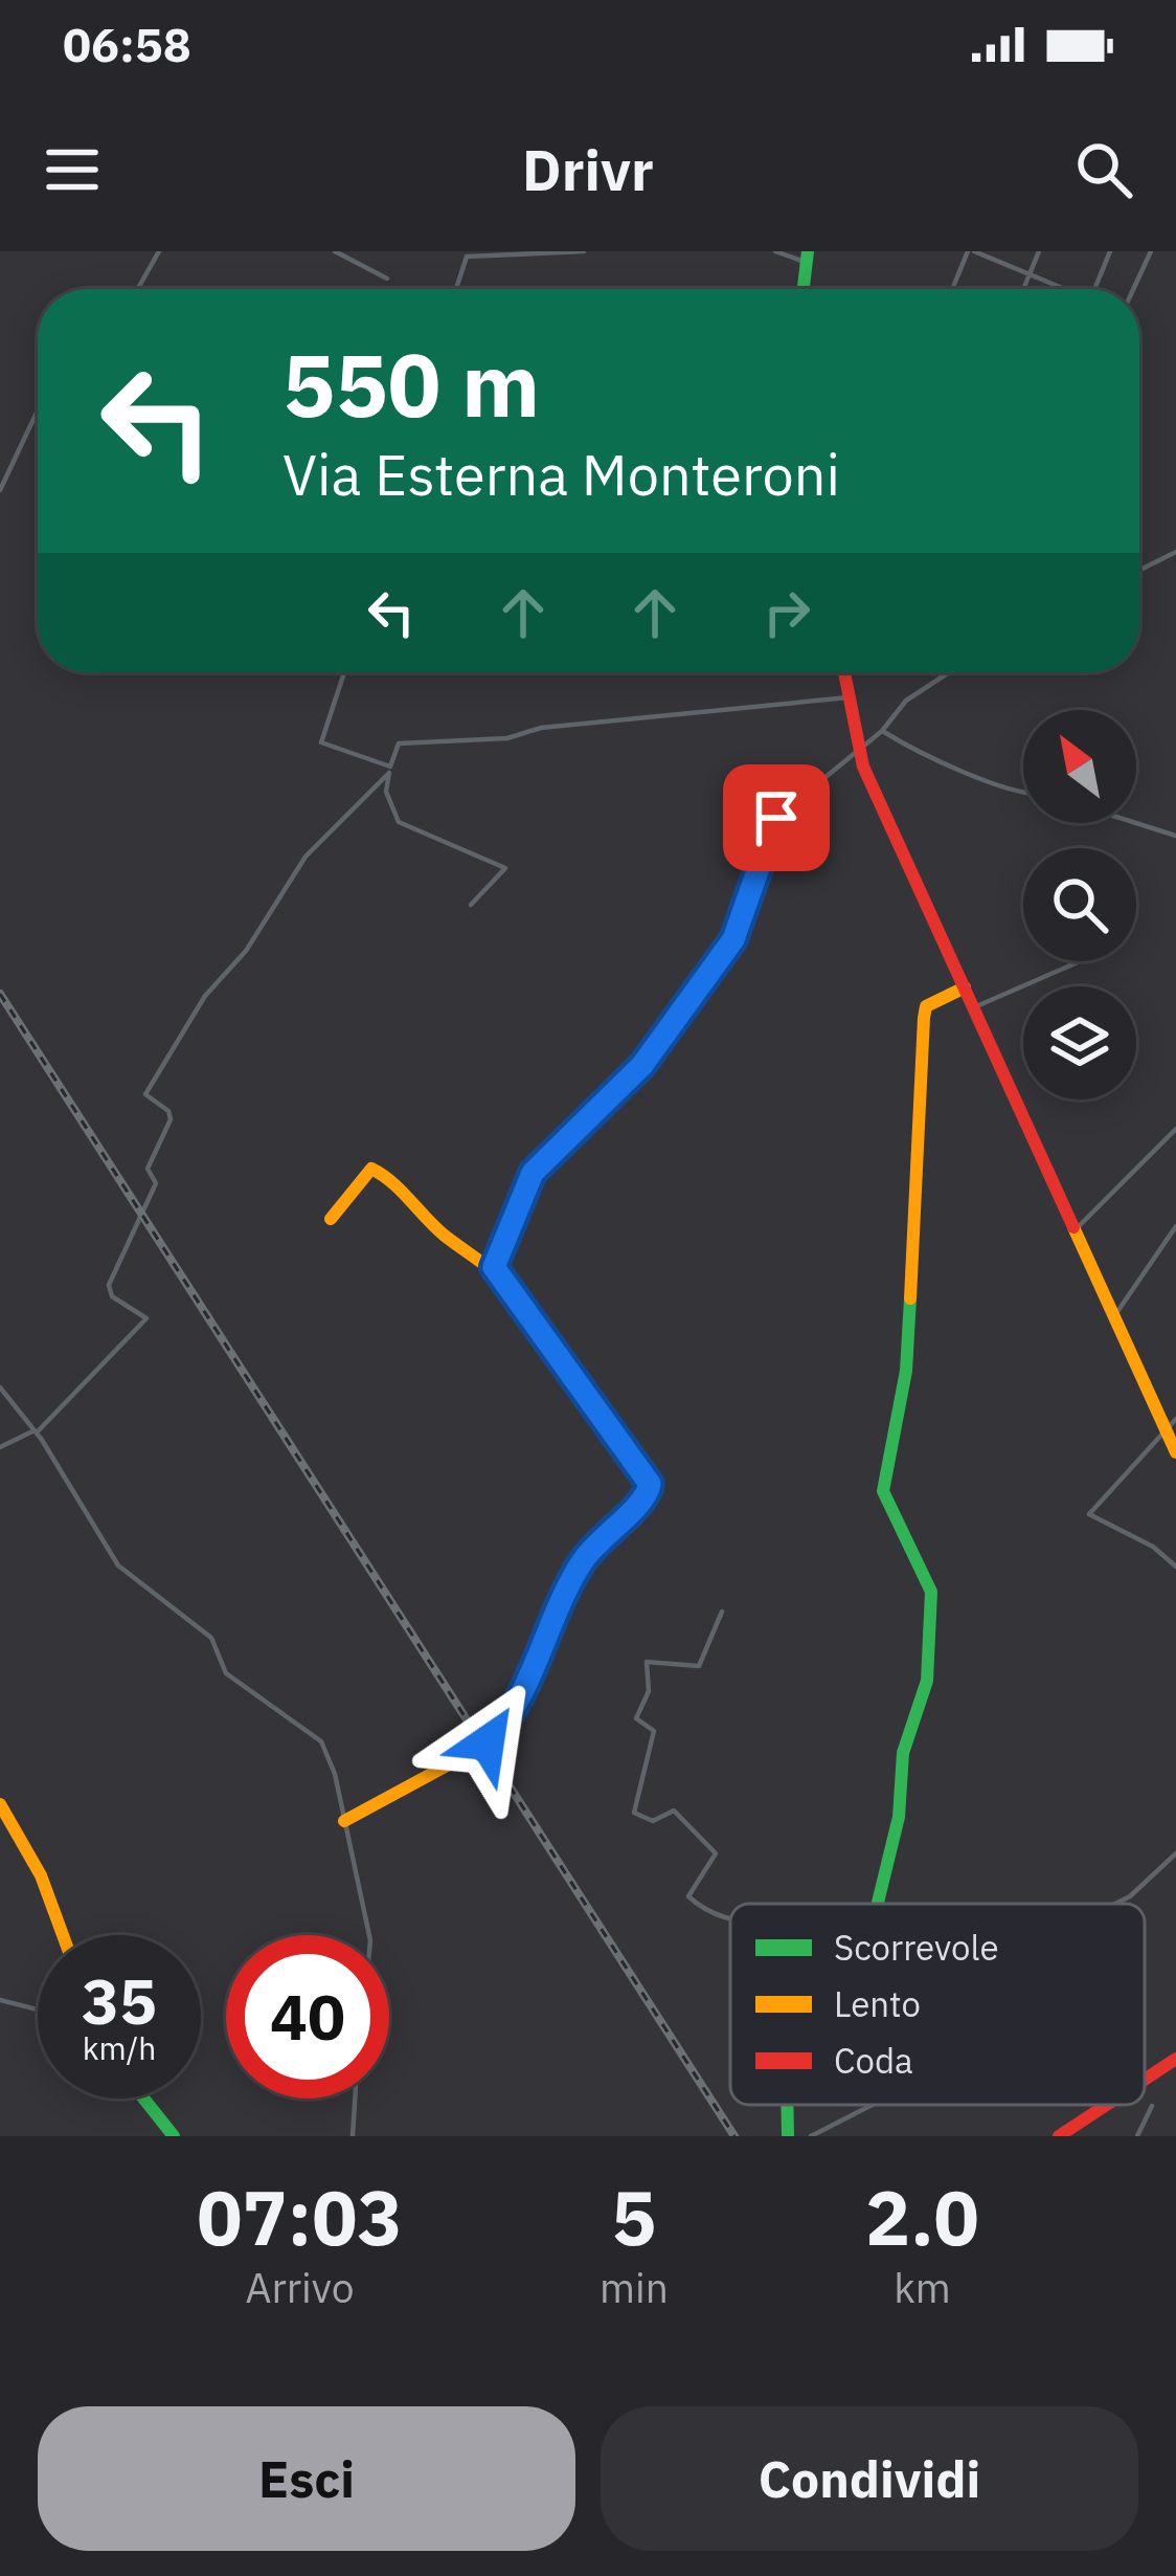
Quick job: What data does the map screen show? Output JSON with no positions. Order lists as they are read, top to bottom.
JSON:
{
  "legend": ["Scorrevole", "Lento", "Coda"],
  "north": "top left",
  "page": {
    "status": "06:58",
    "header": "Drivr",
    "turn": ["550 m", "Via Esterna Monteroni"],
    "speed": "35 km/h",
    "limit": "40",
    "eta": [
      "07:03",
      "Arrivo",
      "5",
      "min",
      "2.0",
      "km"
    ],
    "buttons": ["Esci", "Condividi"]
  }
}
